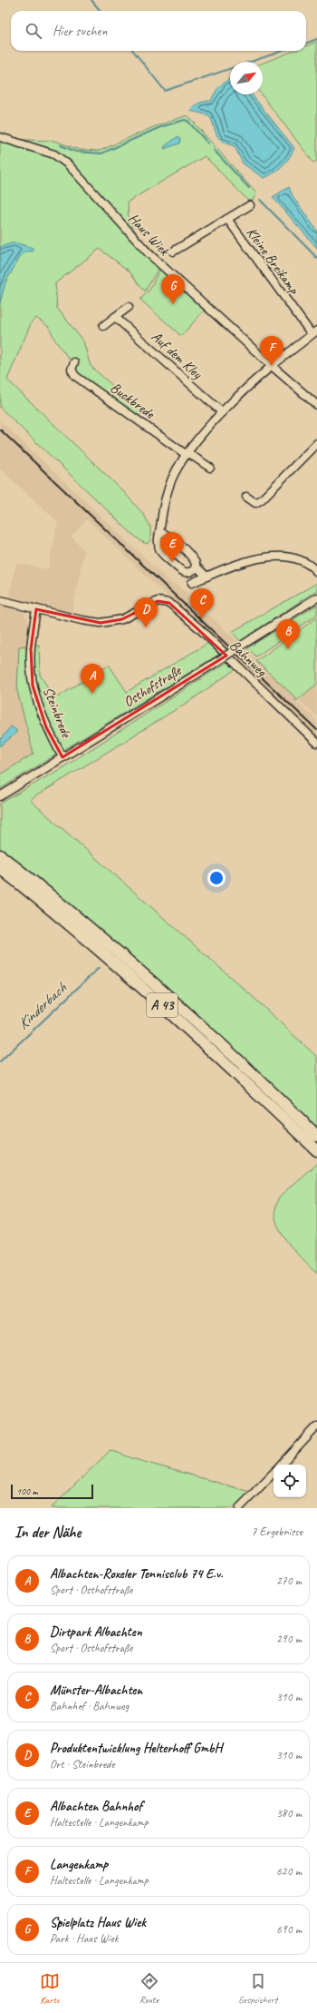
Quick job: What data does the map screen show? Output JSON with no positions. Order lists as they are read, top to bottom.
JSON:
{
  "streets": {
    "highway": ["A 43"],
    "street": [
      "Haus Wiek",
      "Kleine Breikamp",
      "Auf dem Kley",
      "Buckbrede",
      "Bahnweg",
      "Osthofstraße",
      "Steinbrede"
    ]
  },
  "crossings": [
    ["Haus Wiek", "Kleine Breikamp"],
    ["Kleine Breikamp", "Auf dem Kley"],
    ["Kleine Breikamp", "Buckbrede"],
    ["Bahnweg", "Steinbrede"],
    ["Osthofstraße", "Steinbrede"]
  ],
  "water": ["Kinderbach"],
  "scale_bar": "100 m",
  "north": "top right",
  "page": {
    "search": "Hier suchen",
    "pins": [
      "G",
      "F",
      "E",
      "C",
      "D",
      "B",
      "A"
    ],
    "scale": "100 m",
    "heading": ["In der Nähe", "7 Ergebnisse"],
    "list": [
      {
        "mark": "A",
        "name": "Albachten-Roxeler Tennisclub 74 E.v.",
        "note": "Sport · Osthofstraße",
        "value": "270 m"
      },
      {
        "mark": "B",
        "name": "Dirtpark Albachten",
        "note": "Sport · Osthofstraße",
        "value": "290 m"
      },
      {
        "mark": "C",
        "name": "Münster-Albachten",
        "note": "Bahnhof · Bahnweg",
        "value": "310 m"
      },
      {
        "mark": "D",
        "name": "Produktentwicklung Helterhoff GmbH",
        "note": "Ort · Steinbrede",
        "value": "310 m"
      },
      {
        "mark": "E",
        "name": "Albachten Bahnhof",
        "note": "Haltestelle · Langenkamp",
        "value": "380 m"
      },
      {
        "mark": "F",
        "name": "Langenkamp",
        "note": "Haltestelle · Langenkamp",
        "value": "620 m"
      },
      {
        "mark": "G",
        "name": "Spielplatz Haus Wiek",
        "note": "Park · Haus Wiek",
        "value": "690 m"
      }
    ],
    "nav": ["Karte", "Route", "Gespeichert"]
  }
}
